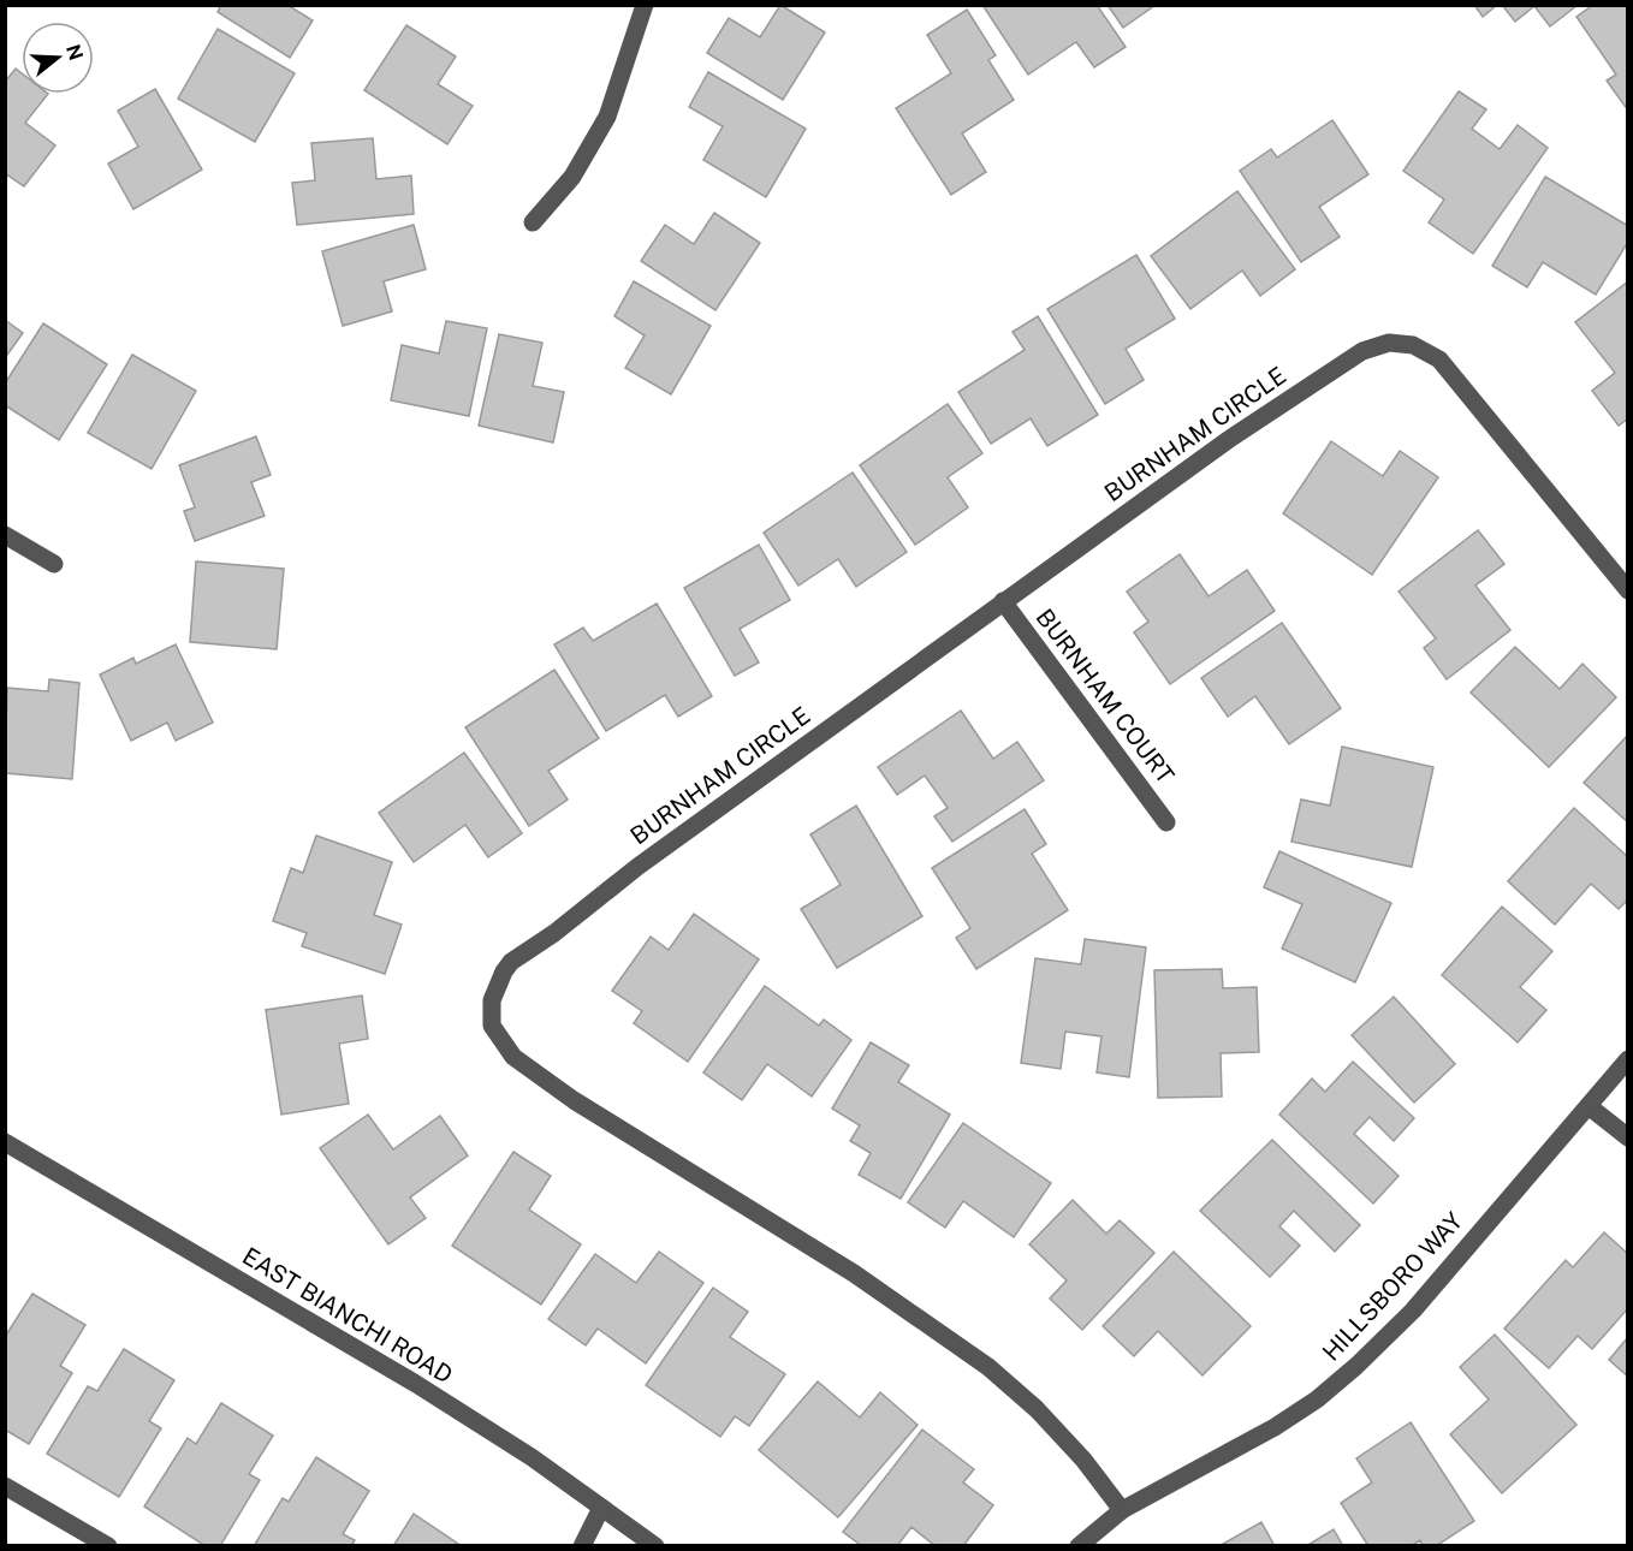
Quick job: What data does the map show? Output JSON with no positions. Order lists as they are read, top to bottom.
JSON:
{
  "streets": {
    "street": [
      "BURNHAM CIRCLE",
      "BURNHAM COURT",
      "HILLSBORO WAY",
      "EAST BIANCHI ROAD"
    ]
  },
  "crossings": [
    ["BURNHAM CIRCLE", "BURNHAM COURT"],
    ["BURNHAM CIRCLE", "HILLSBORO WAY"]
  ],
  "north": "right"
}
